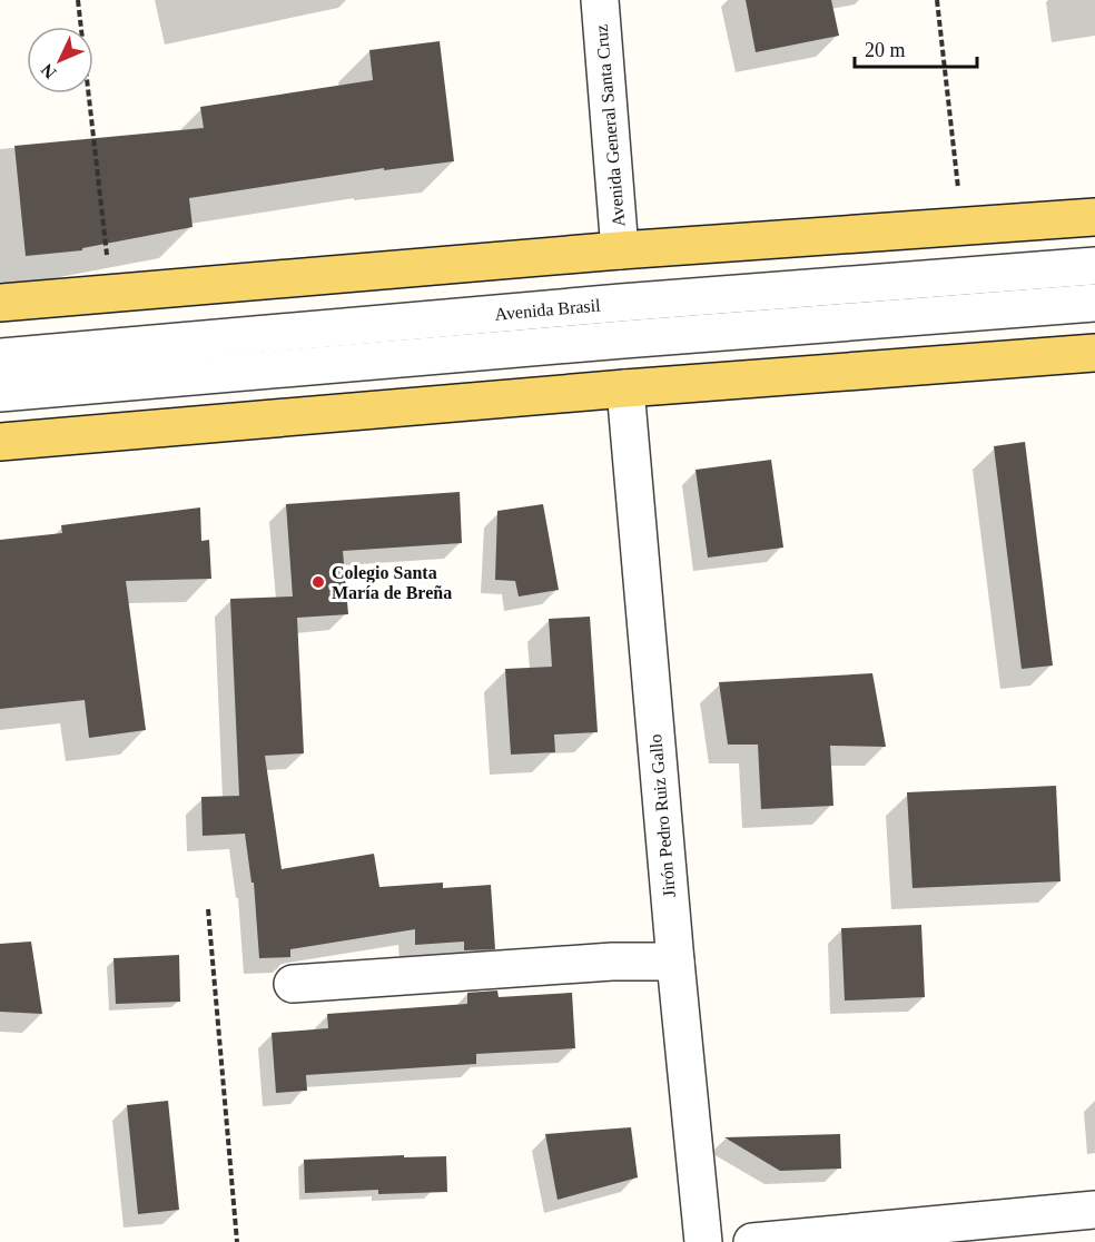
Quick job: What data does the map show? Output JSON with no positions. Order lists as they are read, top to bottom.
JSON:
{
  "streets": {
    "street": ["Avenida General Santa Cruz", "Avenida Brasil", "Jirón Pedro Ruiz Gallo"]
  },
  "places": ["Colegio Santa María de Breña"],
  "scale_bar": "20 m",
  "north": "bottom left"
}
